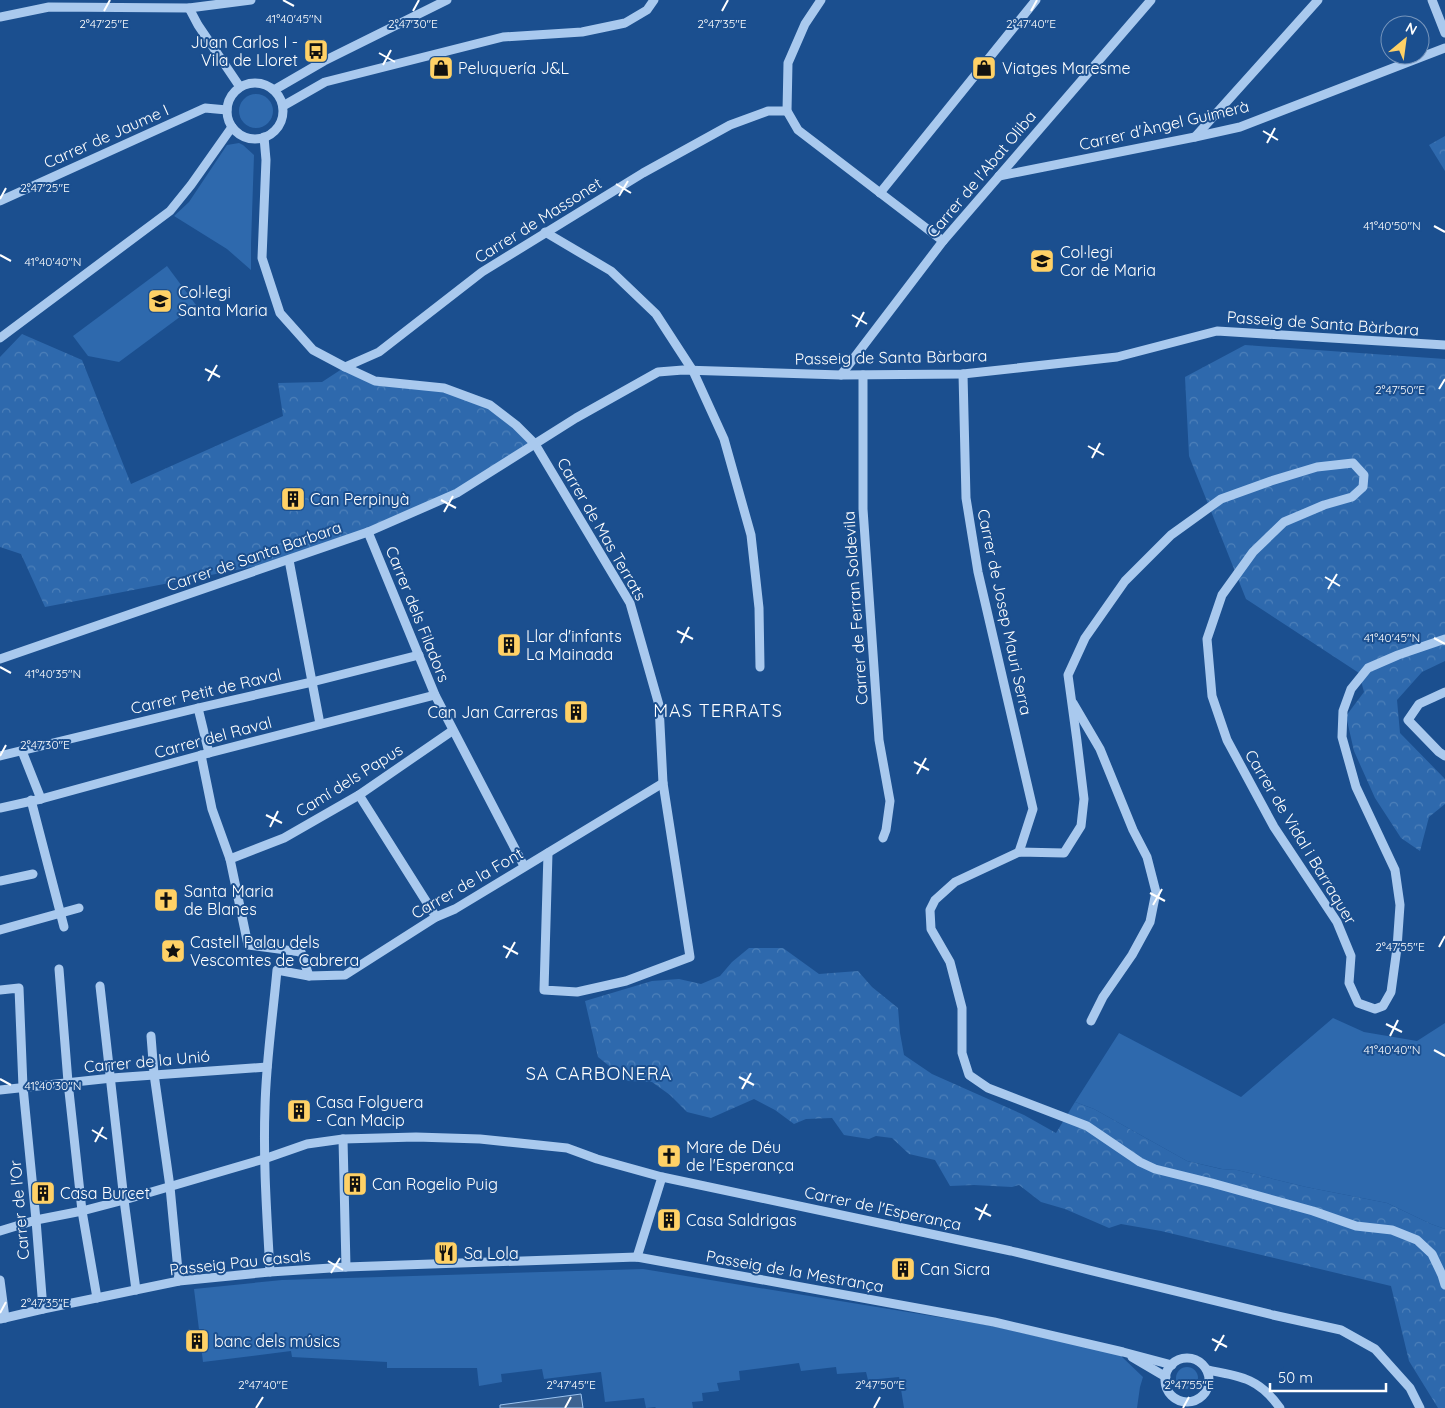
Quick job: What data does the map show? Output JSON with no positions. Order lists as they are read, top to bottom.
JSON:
{
  "streets": {
    "street": [
      "Carrer d'Àngel Guimerà",
      "Carrer de Jaume I",
      "Carrer de l'Abat Oliba",
      "Carrer de Massonet",
      "Passeig de Santa Bàrbara",
      "Carrer de Mas Terrats",
      "Carrer de Santa Barbara",
      "Carrer de Ferran Soldevila",
      "Carrer de Josep Mauri Serra",
      "Carrer dels Filadors",
      "Carrer Petit de Raval",
      "Carrer del Raval",
      "Camí dels Papus",
      "Carrer de Vidal i Barraquer",
      "Carrer de la Font",
      "Carrer de la Unió",
      "Carrer de l'Esperança",
      "Carrer de l'Or",
      "Passeig Pau Casals",
      "Passeig de la Mestrança"
    ]
  },
  "crossings": [
    ["Carrer d'Àngel Guimerà", "Carrer de l'Abat Oliba"],
    ["Carrer de Jaume I", "Carrer de Mas Terrats"],
    ["Carrer de l'Abat Oliba", "Passeig de Santa Bàrbara"],
    ["Carrer de Massonet", "Carrer de Mas Terrats"],
    ["Passeig de Santa Bàrbara", "Carrer de Santa Barbara"],
    ["Passeig de Santa Bàrbara", "Carrer de Ferran Soldevila"],
    ["Passeig de Santa Bàrbara", "Carrer de Josep Mauri Serra"],
    ["Carrer de Mas Terrats", "Carrer de Santa Barbara"],
    ["Carrer de Mas Terrats", "Carrer de la Font"],
    ["Carrer de Santa Barbara", "Carrer dels Filadors"],
    ["Carrer de Josep Mauri Serra", "Carrer de Vidal i Barraquer"],
    ["Carrer dels Filadors", "Carrer Petit de Raval"],
    ["Carrer dels Filadors", "Carrer del Raval"],
    ["Carrer dels Filadors", "Camí dels Papus"],
    ["Carrer dels Filadors", "Carrer de la Font"],
    ["Carrer de la Font", "Carrer de la Unió"],
    ["Carrer de la Unió", "Carrer de l'Or"],
    ["Carrer de l'Esperança", "Carrer de l'Or"],
    ["Carrer de l'Or", "Passeig Pau Casals"],
    ["Passeig Pau Casals", "Passeig de la Mestrança"]
  ],
  "districts": ["MAS TERRATS", "SA CARBONERA"],
  "places": {
    "bus stop": ["Juan Carlos I - Vila de Lloret"],
    "shop": ["Peluquería J&L", "Viatges Maresme"],
    "school or university": ["Col·legi Cor de Maria", "Col·legi Santa Maria"],
    "building": [
      "Can Perpinyà",
      "Llar d'infants La Mainada",
      "Can Jan Carreras",
      "Casa Folguera - Can Macip",
      "Can Rogelio Puig",
      "Casa Burcet",
      "Casa Saldrigas",
      "Can Sicra",
      "banc dels músics"
    ],
    "church": ["Santa Maria de Blanes", "Mare de Déu de l'Esperança"],
    "place": ["Castell Palau dels Vescomtes de Cabrera"],
    "restaurant": ["Sa Lola"]
  },
  "scale_bar": "50 m",
  "north": "top right",
  "coordinates": [
    "41°40'45\"N",
    "2°47'25\"E",
    "2°47'30\"E",
    "2°47'35\"E",
    "2°47'40\"E",
    "41°40'50\"N",
    "41°40'40\"N",
    "2°47'50\"E",
    "41°40'35\"N",
    "2°47'55\"E",
    "41°40'30\"N",
    "2°47'45\"E"
  ]
}
